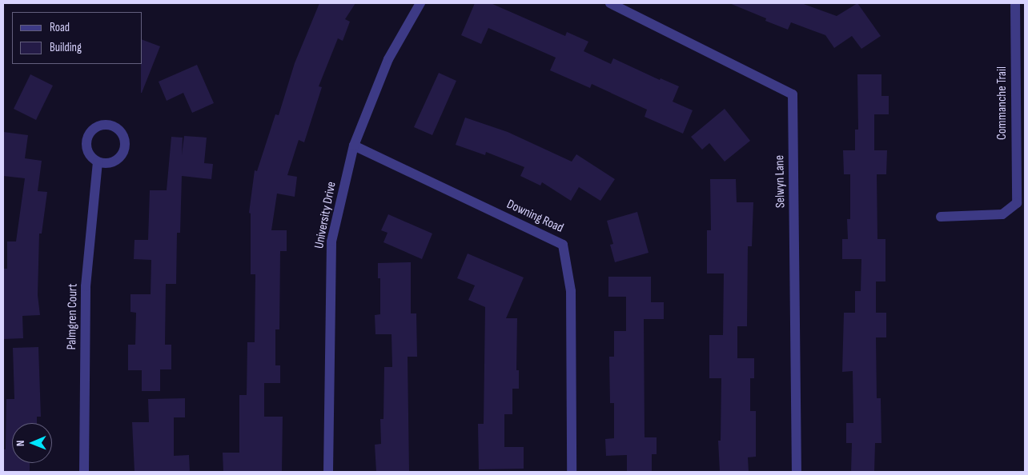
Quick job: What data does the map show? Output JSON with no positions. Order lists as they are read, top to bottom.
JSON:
{
  "streets": {
    "street": [
      "Commanche Trail",
      "Selwyn Lane",
      "University Drive",
      "Downing Road",
      "Palmgren Court"
    ]
  },
  "crossings": [
    ["University Drive", "Downing Road"]
  ],
  "legend": ["Road", "Building"],
  "north": "left"
}
